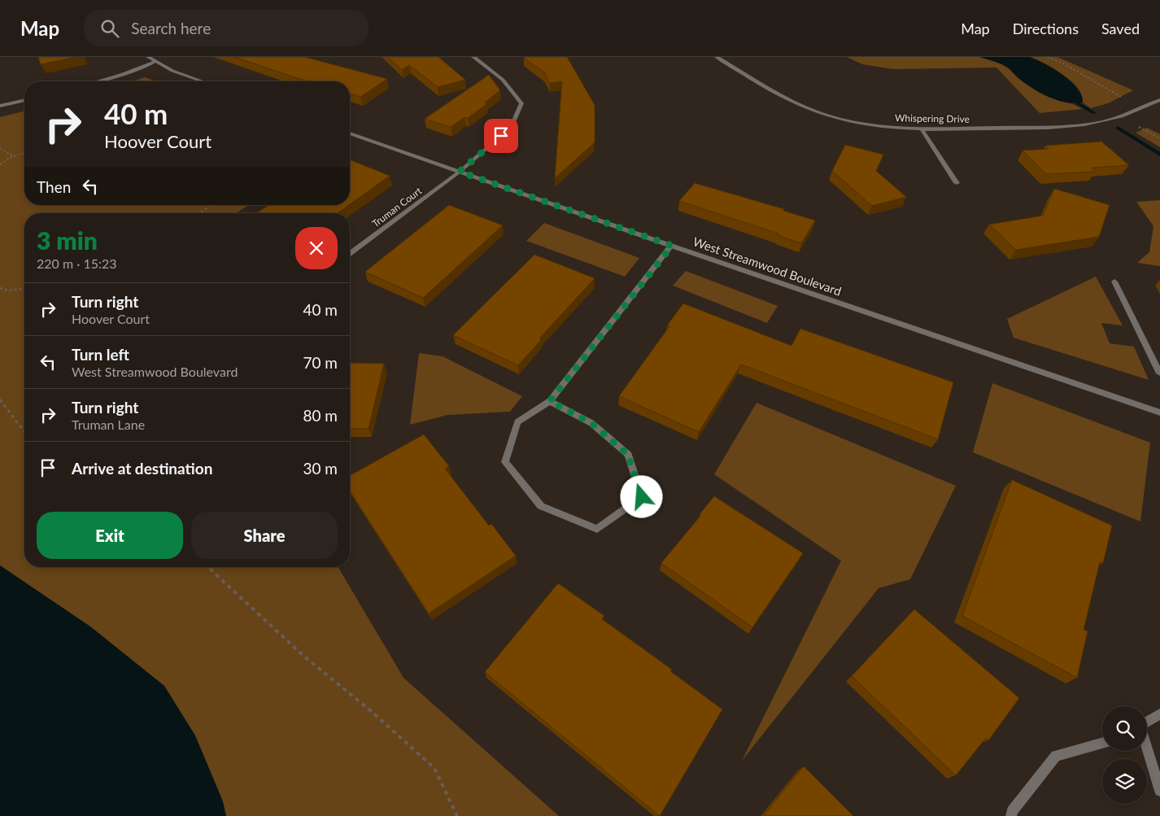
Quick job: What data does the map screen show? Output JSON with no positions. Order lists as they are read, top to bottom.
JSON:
{
  "streets": {
    "street": ["Whispering Drive", "Truman Court", "West Streamwood Boulevard"]
  },
  "crossings": [
    ["Truman Court", "West Streamwood Boulevard"]
  ],
  "page": {
    "header": "Map",
    "search": "Search here",
    "nav": ["Map", "Directions", "Saved"],
    "turn": ["40 m", "Hoover Court"],
    "then": "Then",
    "heading": ["3 min", "220 m · 15:23"],
    "list": [
      {
        "name": "Turn right",
        "note": "Hoover Court",
        "value": "40 m"
      },
      {
        "name": "Turn left",
        "note": "West Streamwood Boulevard",
        "value": "70 m"
      },
      {
        "name": "Turn right",
        "note": "Truman Lane",
        "value": "80 m"
      },
      {
        "name": "Arrive at destination",
        "value": "30 m"
      }
    ],
    "buttons": ["Exit", "Share"]
  }
}
